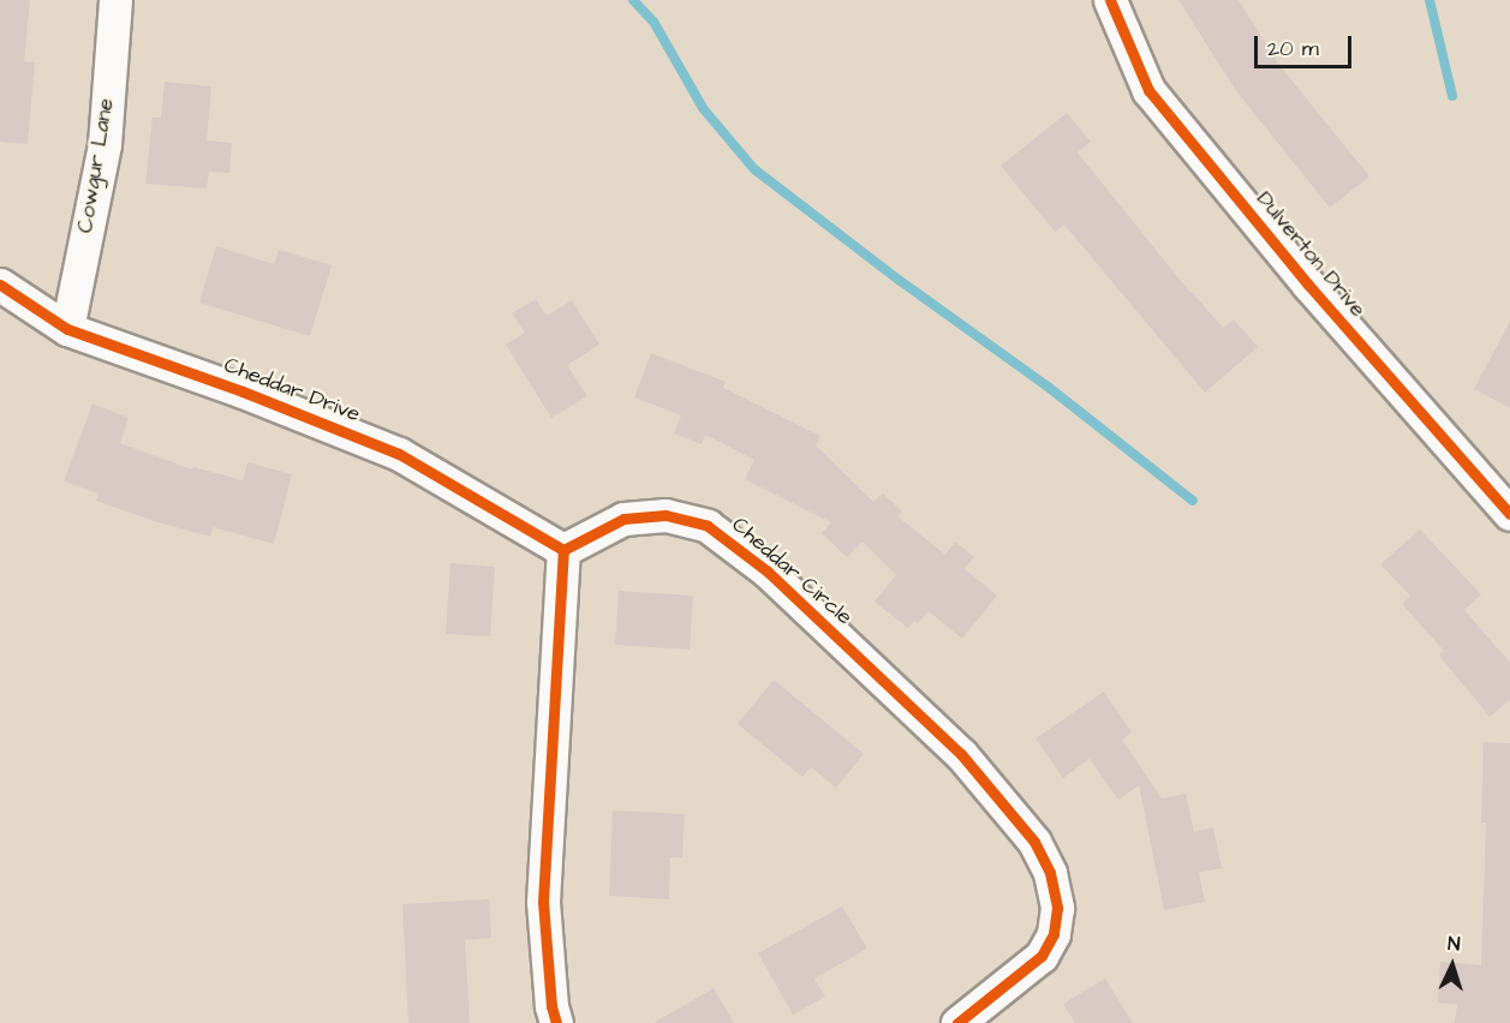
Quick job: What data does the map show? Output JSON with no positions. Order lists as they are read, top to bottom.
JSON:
{
  "streets": {
    "street": [
      "Cowgur Lane",
      "Dulverton Drive",
      "Cheddar Drive",
      "Cheddar Circle"
    ]
  },
  "crossings": [
    ["Cowgur Lane", "Cheddar Drive"],
    ["Cheddar Drive", "Cheddar Circle"]
  ],
  "scale_bar": "20 m",
  "north": "top"
}
